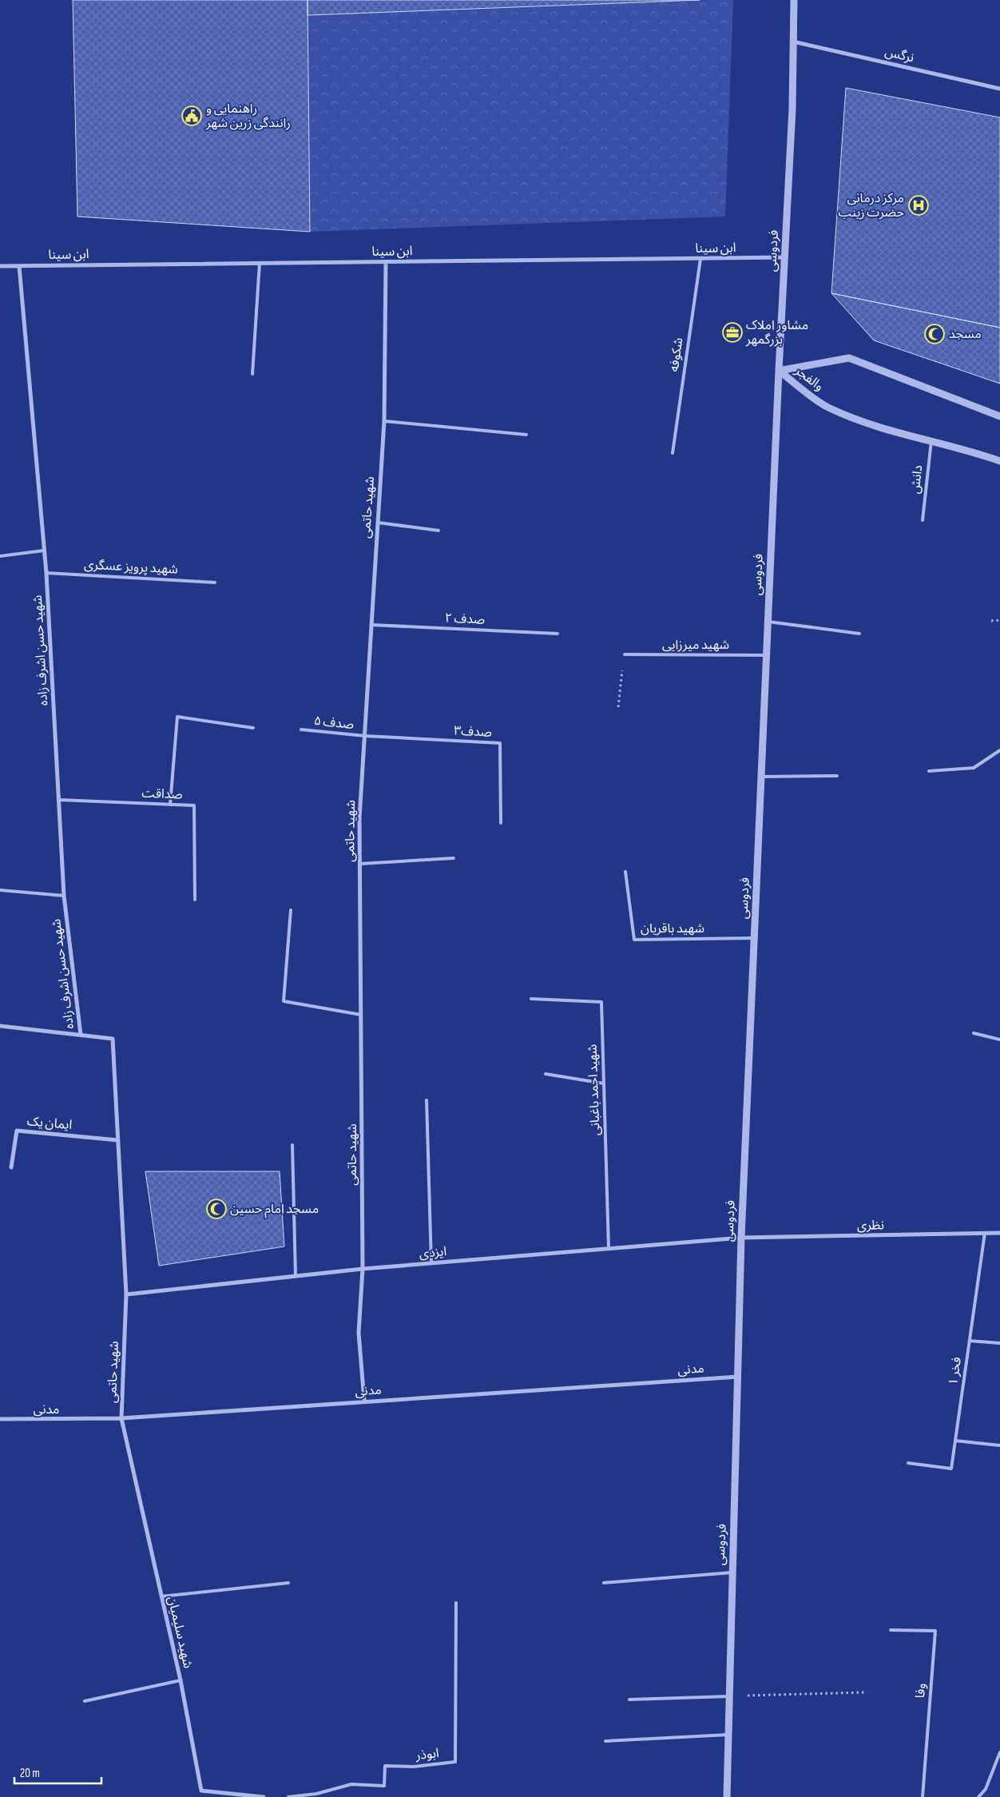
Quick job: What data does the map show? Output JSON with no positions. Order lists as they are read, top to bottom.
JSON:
{
  "streets": {
    "street": [
      "نرگس",
      "ابن سینا",
      "فردوسی",
      "والفجر",
      "شهید حاتمی",
      "شهید حسن اشرف زاده",
      "ایمان یک",
      "نظری",
      "ایزدی",
      "مدنی",
      "شهید سلیمیان"
    ],
    "lane": [
      "شکوفه",
      "دانش",
      "شهید پرویز عسگری",
      "صدف ۲",
      "شهید میرزایی",
      "صدف ۵",
      "صدف۳",
      "صداقت",
      "شهید باقریان",
      "شهید احمد باغبانی",
      "فخر ۱",
      "وفا",
      "ابوذر"
    ]
  },
  "crossings": [
    ["نرگس", "فردوسی"],
    ["ابن سینا", "فردوسی"],
    ["ابن سینا", "شکوفه"],
    ["ابن سینا", "شهید حاتمی"],
    ["ابن سینا", "شهید حسن اشرف زاده"],
    ["فردوسی", "والفجر"],
    ["فردوسی", "شهید میرزایی"],
    ["فردوسی", "شهید باقریان"],
    ["فردوسی", "نظری"],
    ["فردوسی", "ایزدی"],
    ["فردوسی", "مدنی"],
    ["والفجر", "دانش"],
    ["شهید حاتمی", "صدف ۲"],
    ["شهید حاتمی", "شهید حسن اشرف زاده"],
    ["شهید حاتمی", "صدف ۵"],
    ["شهید حاتمی", "صدف۳"],
    ["شهید حاتمی", "ایمان یک"],
    ["شهید حاتمی", "ایزدی"],
    ["شهید حاتمی", "مدنی"],
    ["شهید حاتمی", "شهید سلیمیان"],
    ["شهید پرویز عسگری", "شهید حسن اشرف زاده"],
    ["شهید حسن اشرف زاده", "صداقت"],
    ["صدف ۵", "صدف۳"],
    ["شهید احمد باغبانی", "ایزدی"],
    ["نظری", "ایزدی"],
    ["نظری", "فخر ۱"],
    ["مدنی", "شهید سلیمیان"]
  ],
  "places": {
    "public building": ["راهنمایی و رانندگی زرین شهر"],
    "hospital": ["مرکز درمانی حضرت زینب"],
    "office": ["مشاور املاک بزرگمهر"],
    "mosque": ["مسجد", "مسجد امام حسین"]
  },
  "scale_bar": "20 m"
}
